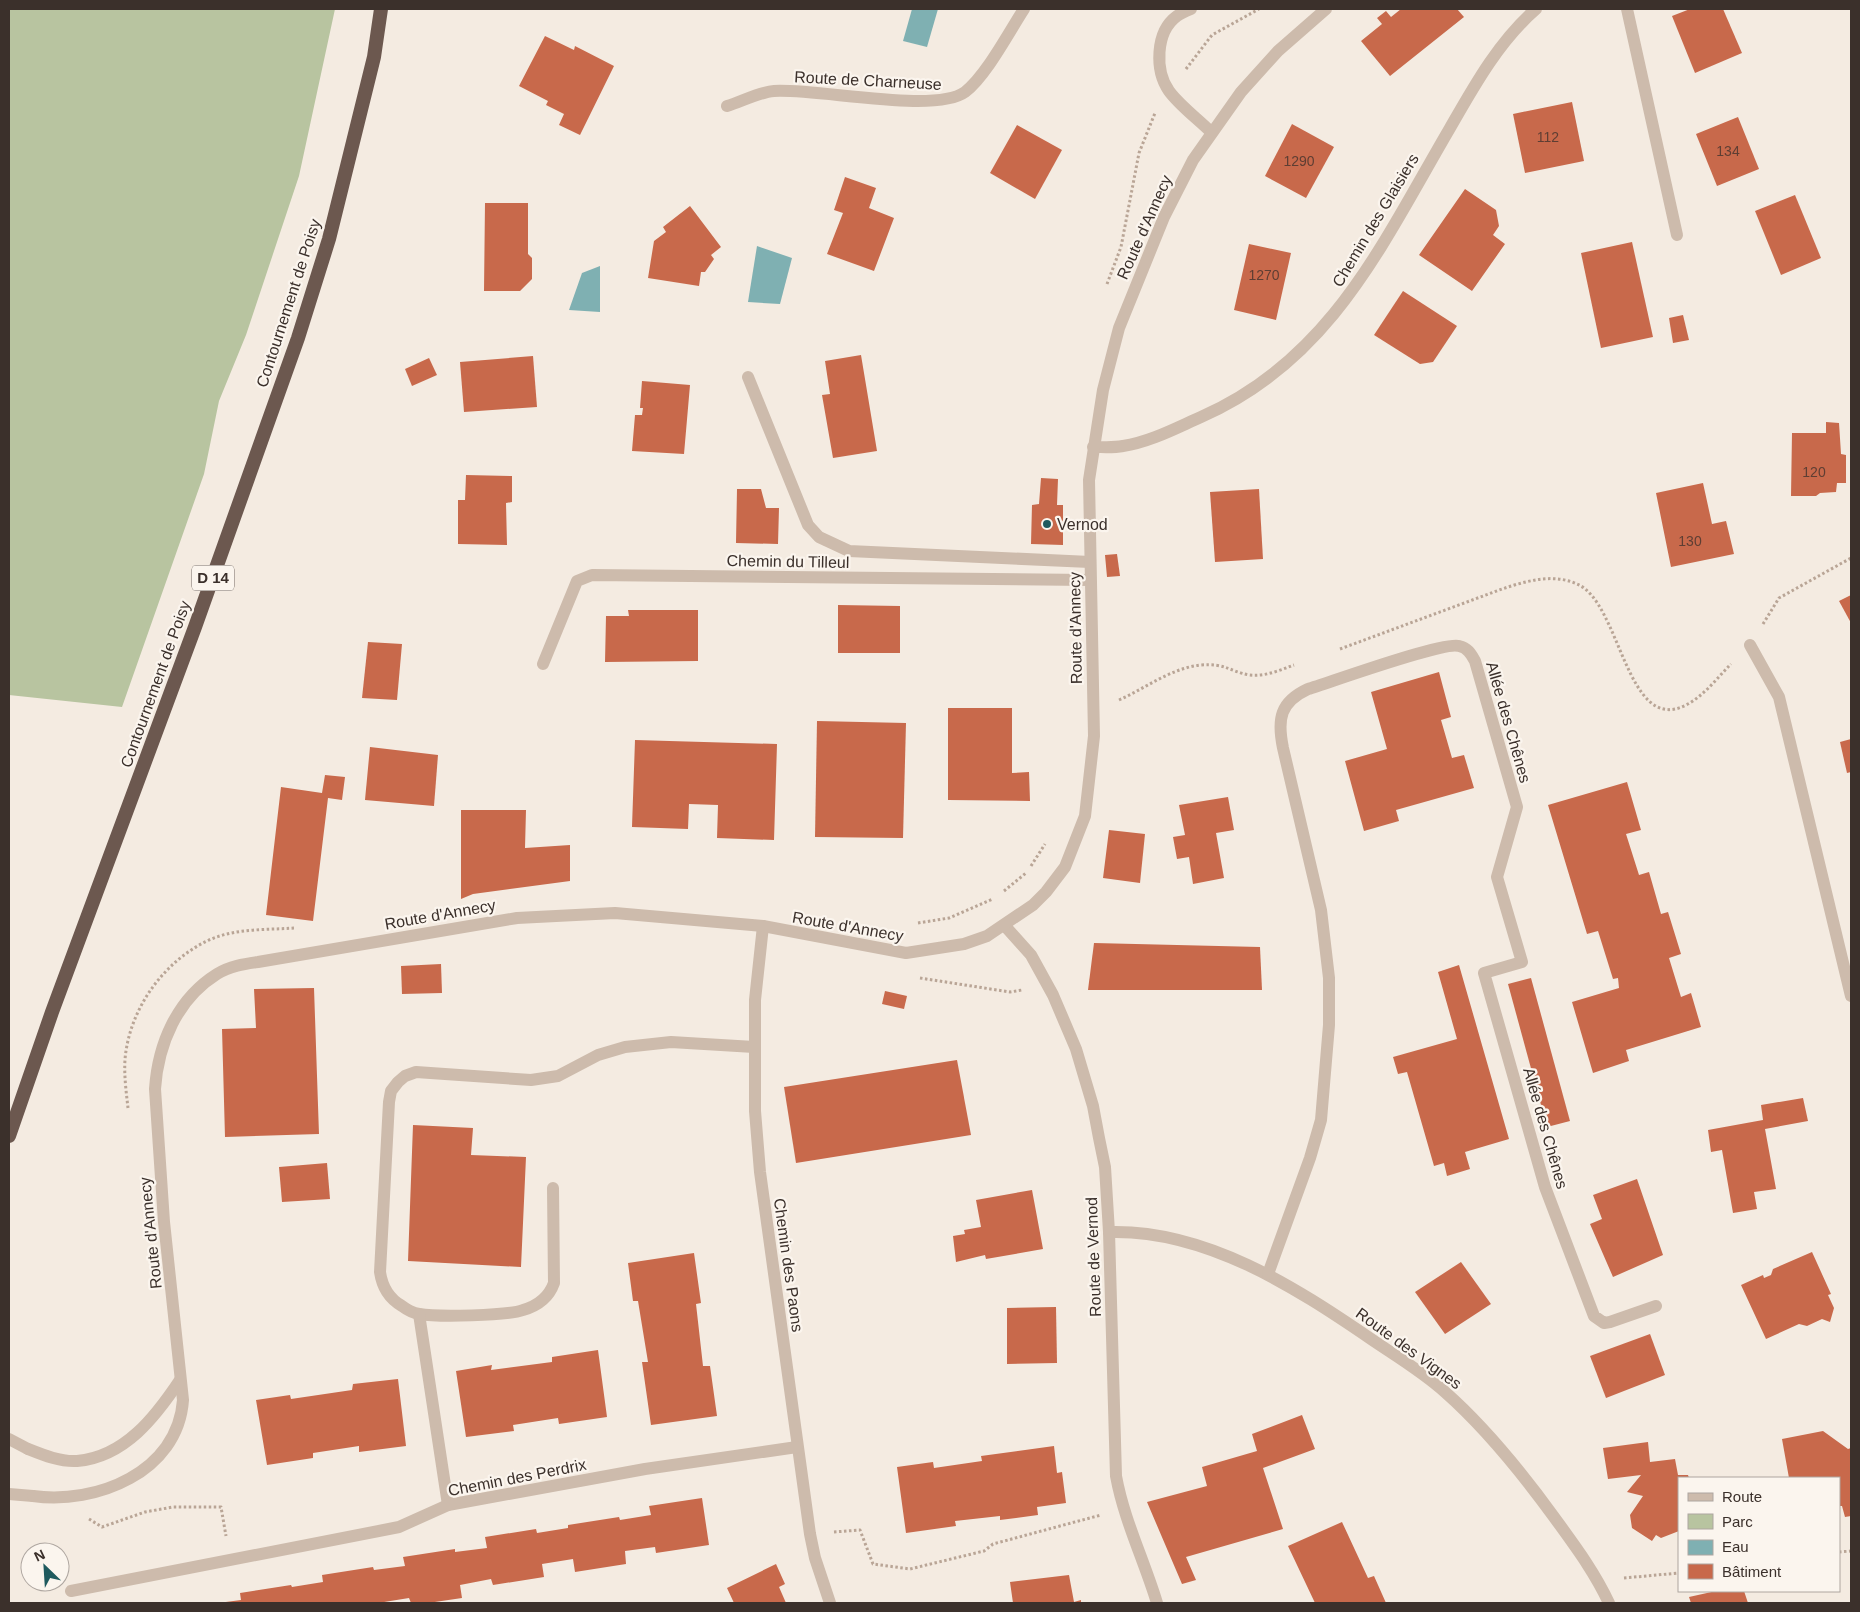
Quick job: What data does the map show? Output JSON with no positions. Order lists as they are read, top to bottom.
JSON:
{
  "streets": {
    "highway": ["Contournement de Poisy", "D 14"],
    "street": [
      "Route de Charneuse",
      "Chemin des Glaisiers",
      "Route d'Annecy",
      "Chemin du Tilleul",
      "Allée des Chênes",
      "Route de Vernod",
      "Chemin des Paons",
      "Route des Vignes",
      "Chemin des Perdrix"
    ]
  },
  "crossings": [
    ["Chemin des Glaisiers", "Route d'Annecy"],
    ["Route d'Annecy", "Chemin du Tilleul"],
    ["Route d'Annecy", "Route de Vernod"],
    ["Route d'Annecy", "Chemin des Paons"],
    ["Allée des Chênes", "Route des Vignes"],
    ["Route de Vernod", "Route des Vignes"],
    ["Chemin des Paons", "Chemin des Perdrix"]
  ],
  "places": ["Vernod"],
  "house_numbers": [
    "112",
    "134",
    "1290",
    "1270",
    "120",
    "130"
  ],
  "legend": [
    "Route",
    "Parc",
    "Eau",
    "Bâtiment"
  ],
  "north": "top left"
}
